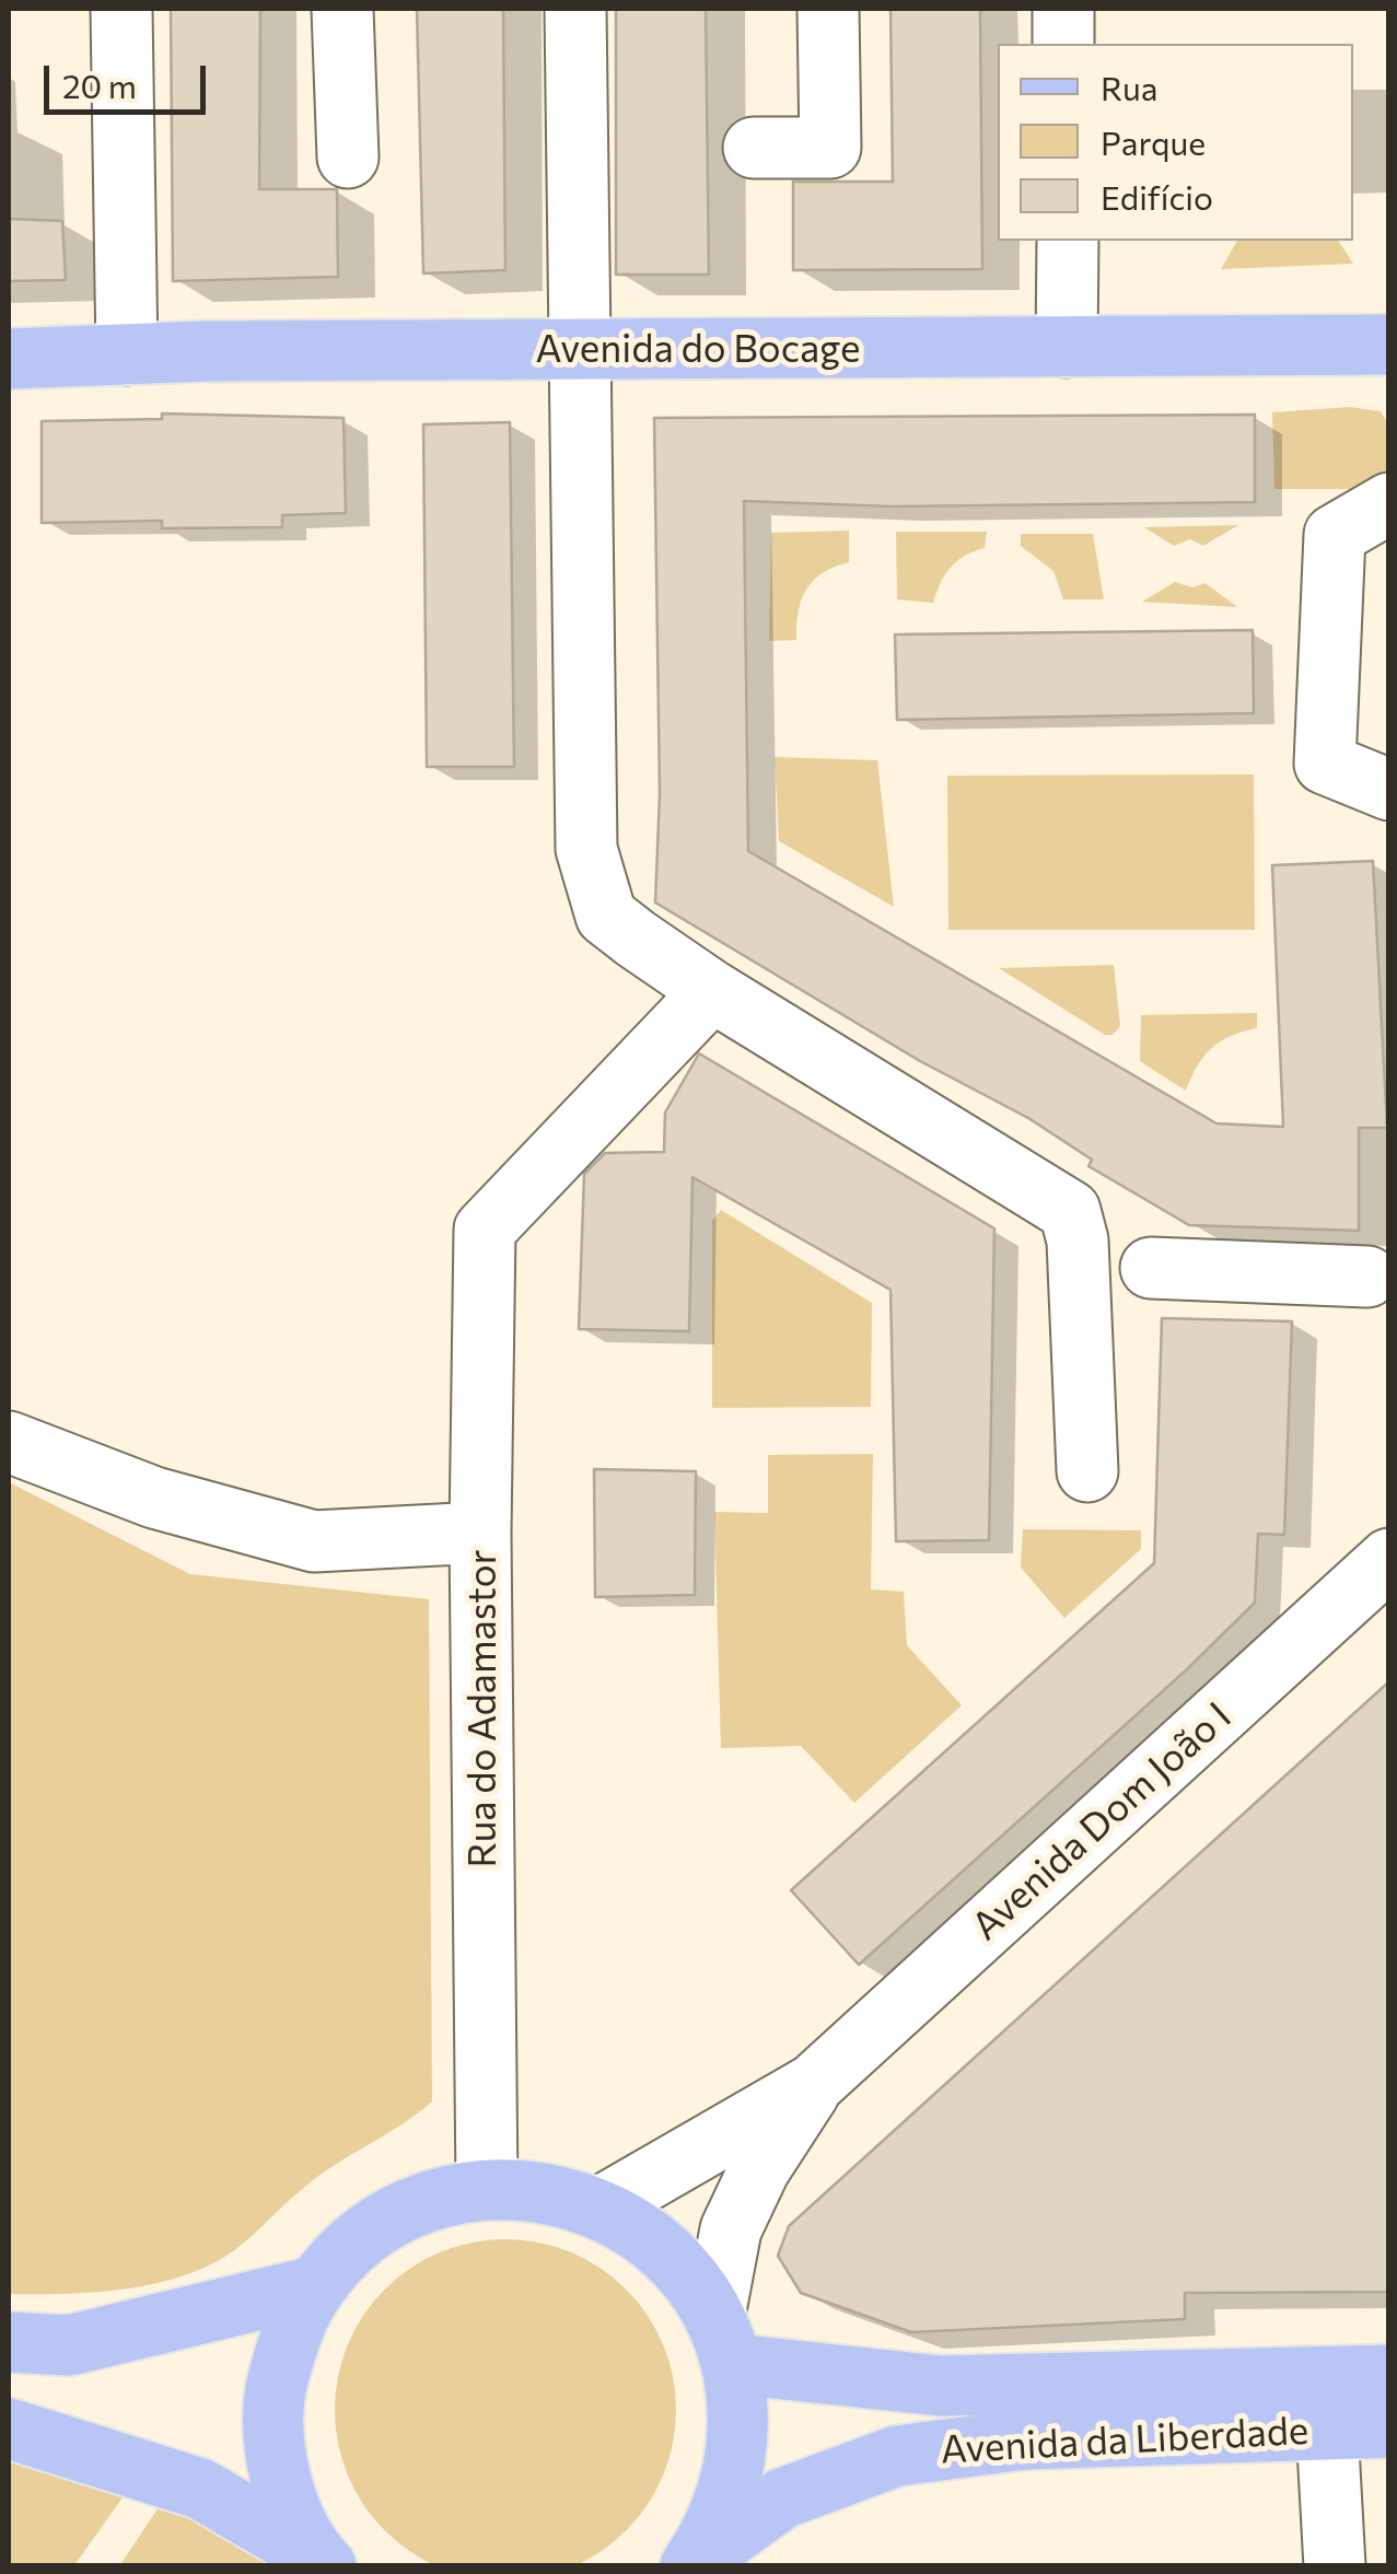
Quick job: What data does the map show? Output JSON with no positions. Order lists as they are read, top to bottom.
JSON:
{
  "streets": {
    "main road": ["Avenida do Bocage", "Avenida da Liberdade"],
    "street": ["Rua do Adamastor", "Avenida Dom João I"]
  },
  "crossings": [
    ["Avenida Dom João I", "Avenida da Liberdade"]
  ],
  "legend": ["Rua", "Parque", "Edifício"],
  "scale_bar": "20 m"
}
